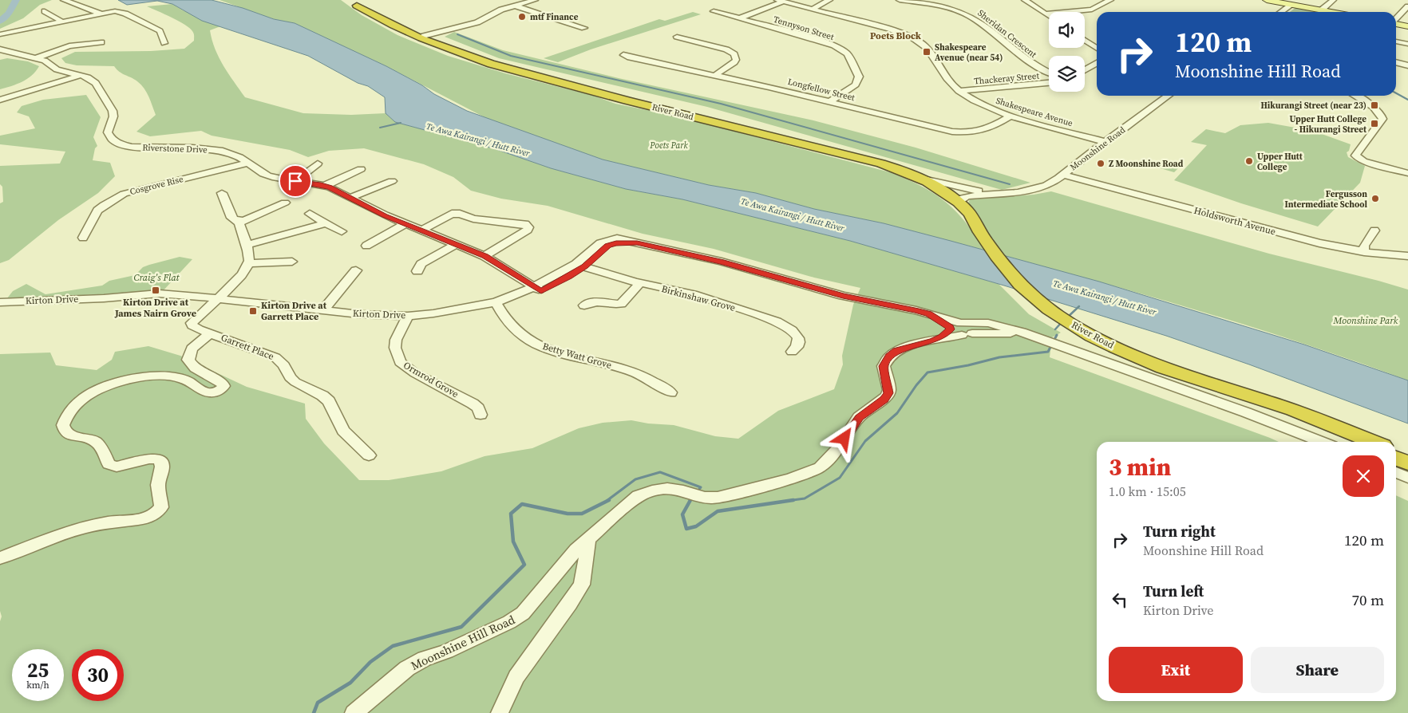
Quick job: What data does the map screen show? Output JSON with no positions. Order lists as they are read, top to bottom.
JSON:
{
  "streets": {
    "highway": ["River Road"],
    "street": [
      "Tennyson Street",
      "Sheridan Crescent",
      "Thackeray Street",
      "Longfellow Street",
      "Shakespeare Avenue",
      "Riverstone Drive",
      "Moonshine Road",
      "Cosgrove Rise",
      "Holdsworth Avenue",
      "Birkinshaw Grove",
      "Kirton Drive",
      "Garrett Place",
      "Betty Watt Grove",
      "Ormrod Grove",
      "Moonshine Hill Road"
    ]
  },
  "crossings": [
    ["Tennyson Street", "Longfellow Street"],
    ["Thackeray Street", "Shakespeare Avenue"],
    ["Longfellow Street", "Shakespeare Avenue"],
    ["River Road", "Moonshine Road"],
    ["Shakespeare Avenue", "Moonshine Road"],
    ["Riverstone Drive", "Cosgrove Rise"],
    ["Riverstone Drive", "Kirton Drive"],
    ["Moonshine Road", "Holdsworth Avenue"],
    ["Birkinshaw Grove", "Kirton Drive"],
    ["Kirton Drive", "Garrett Place"],
    ["Kirton Drive", "Betty Watt Grove"],
    ["Kirton Drive", "Ormrod Grove"],
    ["Kirton Drive", "Moonshine Hill Road"]
  ],
  "districts": ["Poets Block"],
  "water": ["Te Awa Kairangi / Hutt River"],
  "parks": ["Poets Park", "Craig's Flat", "Moonshine Park"],
  "places": {
    "other": [
      "mtf Finance",
      "Upper Hutt College",
      "Z Moonshine Road",
      "Fergusson Intermediate School"
    ],
    "transit": [
      "Shakespeare Avenue (near 54)",
      "Hikurangi Street (near 23)",
      "Upper Hutt College - Hikurangi Street",
      "Kirton Drive at James Nairn Grove",
      "Kirton Drive at Garrett Place"
    ]
  },
  "page": {
    "turn": ["120 m", "Moonshine Hill Road"],
    "heading": ["3 min", "1.0 km · 15:05"],
    "list": [
      {
        "name": "Turn right",
        "note": "Moonshine Hill Road",
        "value": "120 m"
      },
      {
        "name": "Turn left",
        "note": "Kirton Drive",
        "value": "70 m"
      }
    ],
    "buttons": ["Exit", "Share"],
    "speed": "25 km/h",
    "limit": "30"
  }
}
